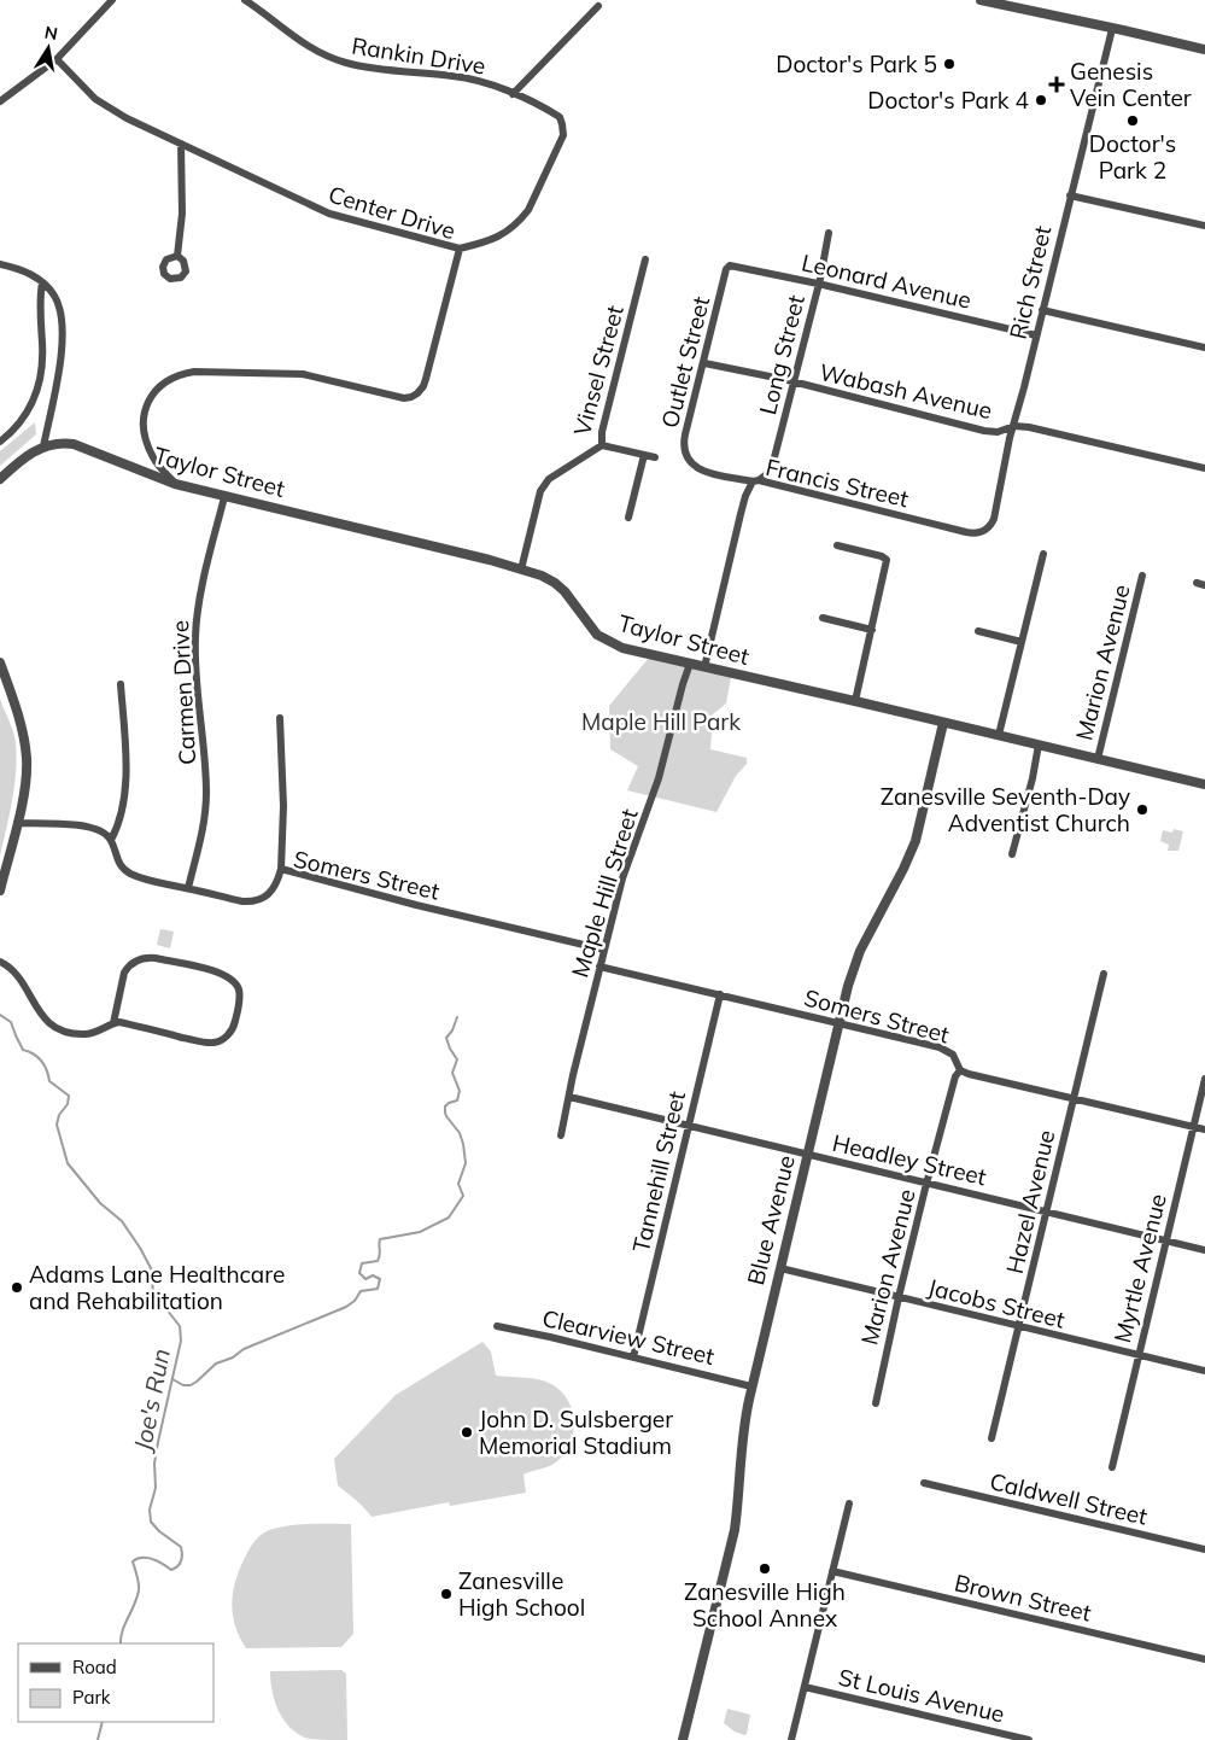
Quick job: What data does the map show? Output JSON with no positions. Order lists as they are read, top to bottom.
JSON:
{
  "streets": {
    "street": [
      "Rankin Drive",
      "Center Drive",
      "Leonard Avenue",
      "Rich Street",
      "Long Street",
      "Outlet Street",
      "Vinsel Street",
      "Wabash Avenue",
      "Taylor Street",
      "Francis Street",
      "Marion Avenue",
      "Carmen Drive",
      "Somers Street",
      "Maple Hill Street",
      "Headley Street",
      "Tannehill Street",
      "Hazel Avenue",
      "Blue Avenue",
      "Myrtle Avenue",
      "Jacobs Street",
      "Clearview Street",
      "Caldwell Street",
      "Brown Street",
      "St Louis Avenue"
    ]
  },
  "crossings": [
    ["Rankin Drive", "Center Drive"],
    ["Center Drive", "Taylor Street"],
    ["Leonard Avenue", "Rich Street"],
    ["Leonard Avenue", "Long Street"],
    ["Leonard Avenue", "Outlet Street"],
    ["Rich Street", "Wabash Avenue"],
    ["Rich Street", "Francis Street"],
    ["Long Street", "Wabash Avenue"],
    ["Long Street", "Taylor Street"],
    ["Long Street", "Francis Street"],
    ["Outlet Street", "Wabash Avenue"],
    ["Outlet Street", "Francis Street"],
    ["Vinsel Street", "Taylor Street"],
    ["Taylor Street", "Marion Avenue"],
    ["Taylor Street", "Carmen Drive"],
    ["Taylor Street", "Maple Hill Street"],
    ["Taylor Street", "Blue Avenue"],
    ["Marion Avenue", "Somers Street"],
    ["Marion Avenue", "Headley Street"],
    ["Marion Avenue", "Jacobs Street"],
    ["Carmen Drive", "Somers Street"],
    ["Somers Street", "Maple Hill Street"],
    ["Somers Street", "Tannehill Street"],
    ["Somers Street", "Hazel Avenue"],
    ["Somers Street", "Blue Avenue"],
    ["Somers Street", "Myrtle Avenue"],
    ["Maple Hill Street", "Headley Street"],
    ["Headley Street", "Tannehill Street"],
    ["Headley Street", "Hazel Avenue"],
    ["Headley Street", "Blue Avenue"],
    ["Headley Street", "Myrtle Avenue"],
    ["Tannehill Street", "Clearview Street"],
    ["Hazel Avenue", "Jacobs Street"],
    ["Blue Avenue", "Jacobs Street"],
    ["Blue Avenue", "Clearview Street"],
    ["Myrtle Avenue", "Jacobs Street"]
  ],
  "water": ["Joe's Run"],
  "parks": ["Maple Hill Park"],
  "places": {
    "other": [
      "Doctor's Park 5",
      "Doctor's Park 4",
      "Doctor's Park 2",
      "Zanesville Seventh-Day Adventist Church",
      "Adams Lane Healthcare and Rehabilitation",
      "John D. Sulsberger Memorial Stadium",
      "Zanesville High School Annex",
      "Zanesville High School"
    ],
    "health": ["Genesis Vein Center"]
  },
  "legend": ["Road", "Park"],
  "north": "top"
}
